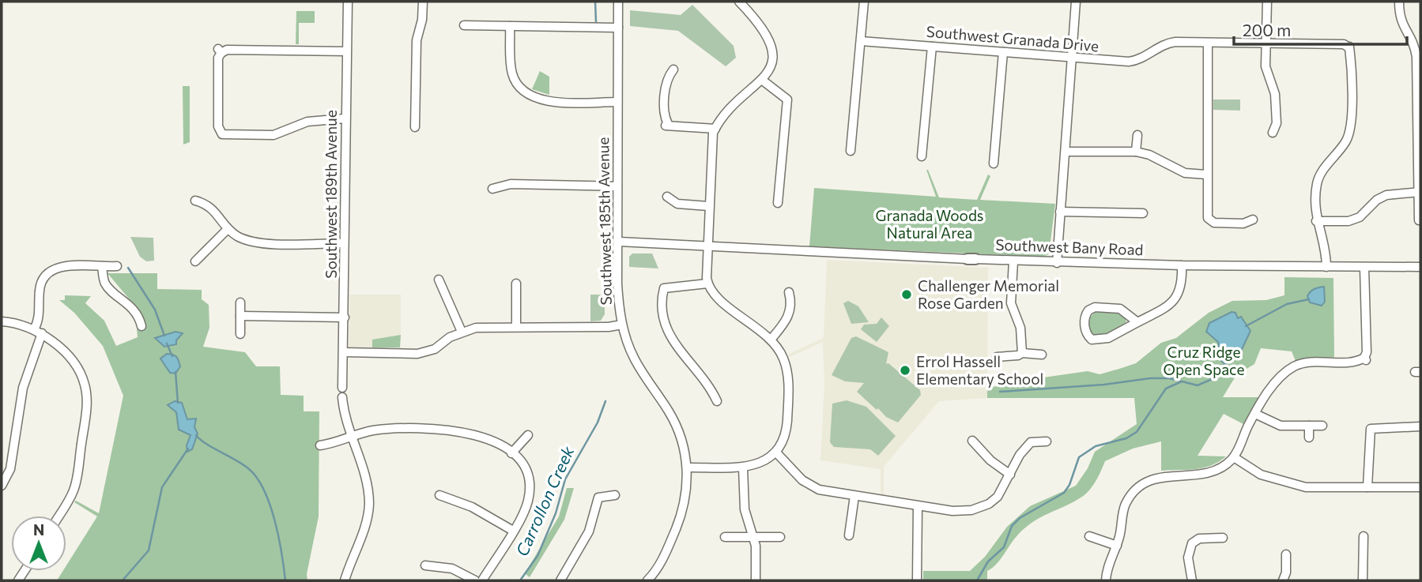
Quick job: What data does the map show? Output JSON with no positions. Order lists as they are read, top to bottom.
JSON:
{
  "streets": {
    "street": [
      "Southwest Granada Drive",
      "Southwest 189th Avenue",
      "Southwest 185th Avenue",
      "Southwest Bany Road"
    ]
  },
  "crossings": [
    ["Southwest 185th Avenue", "Southwest Bany Road"]
  ],
  "water": ["Carrollon Creek"],
  "parks": ["Granada Woods Natural Area", "Cruz Ridge Open Space"],
  "places": ["Challenger Memorial Rose Garden", "Errol Hassell Elementary School"],
  "scale_bar": "200 m",
  "north": "top"
}
